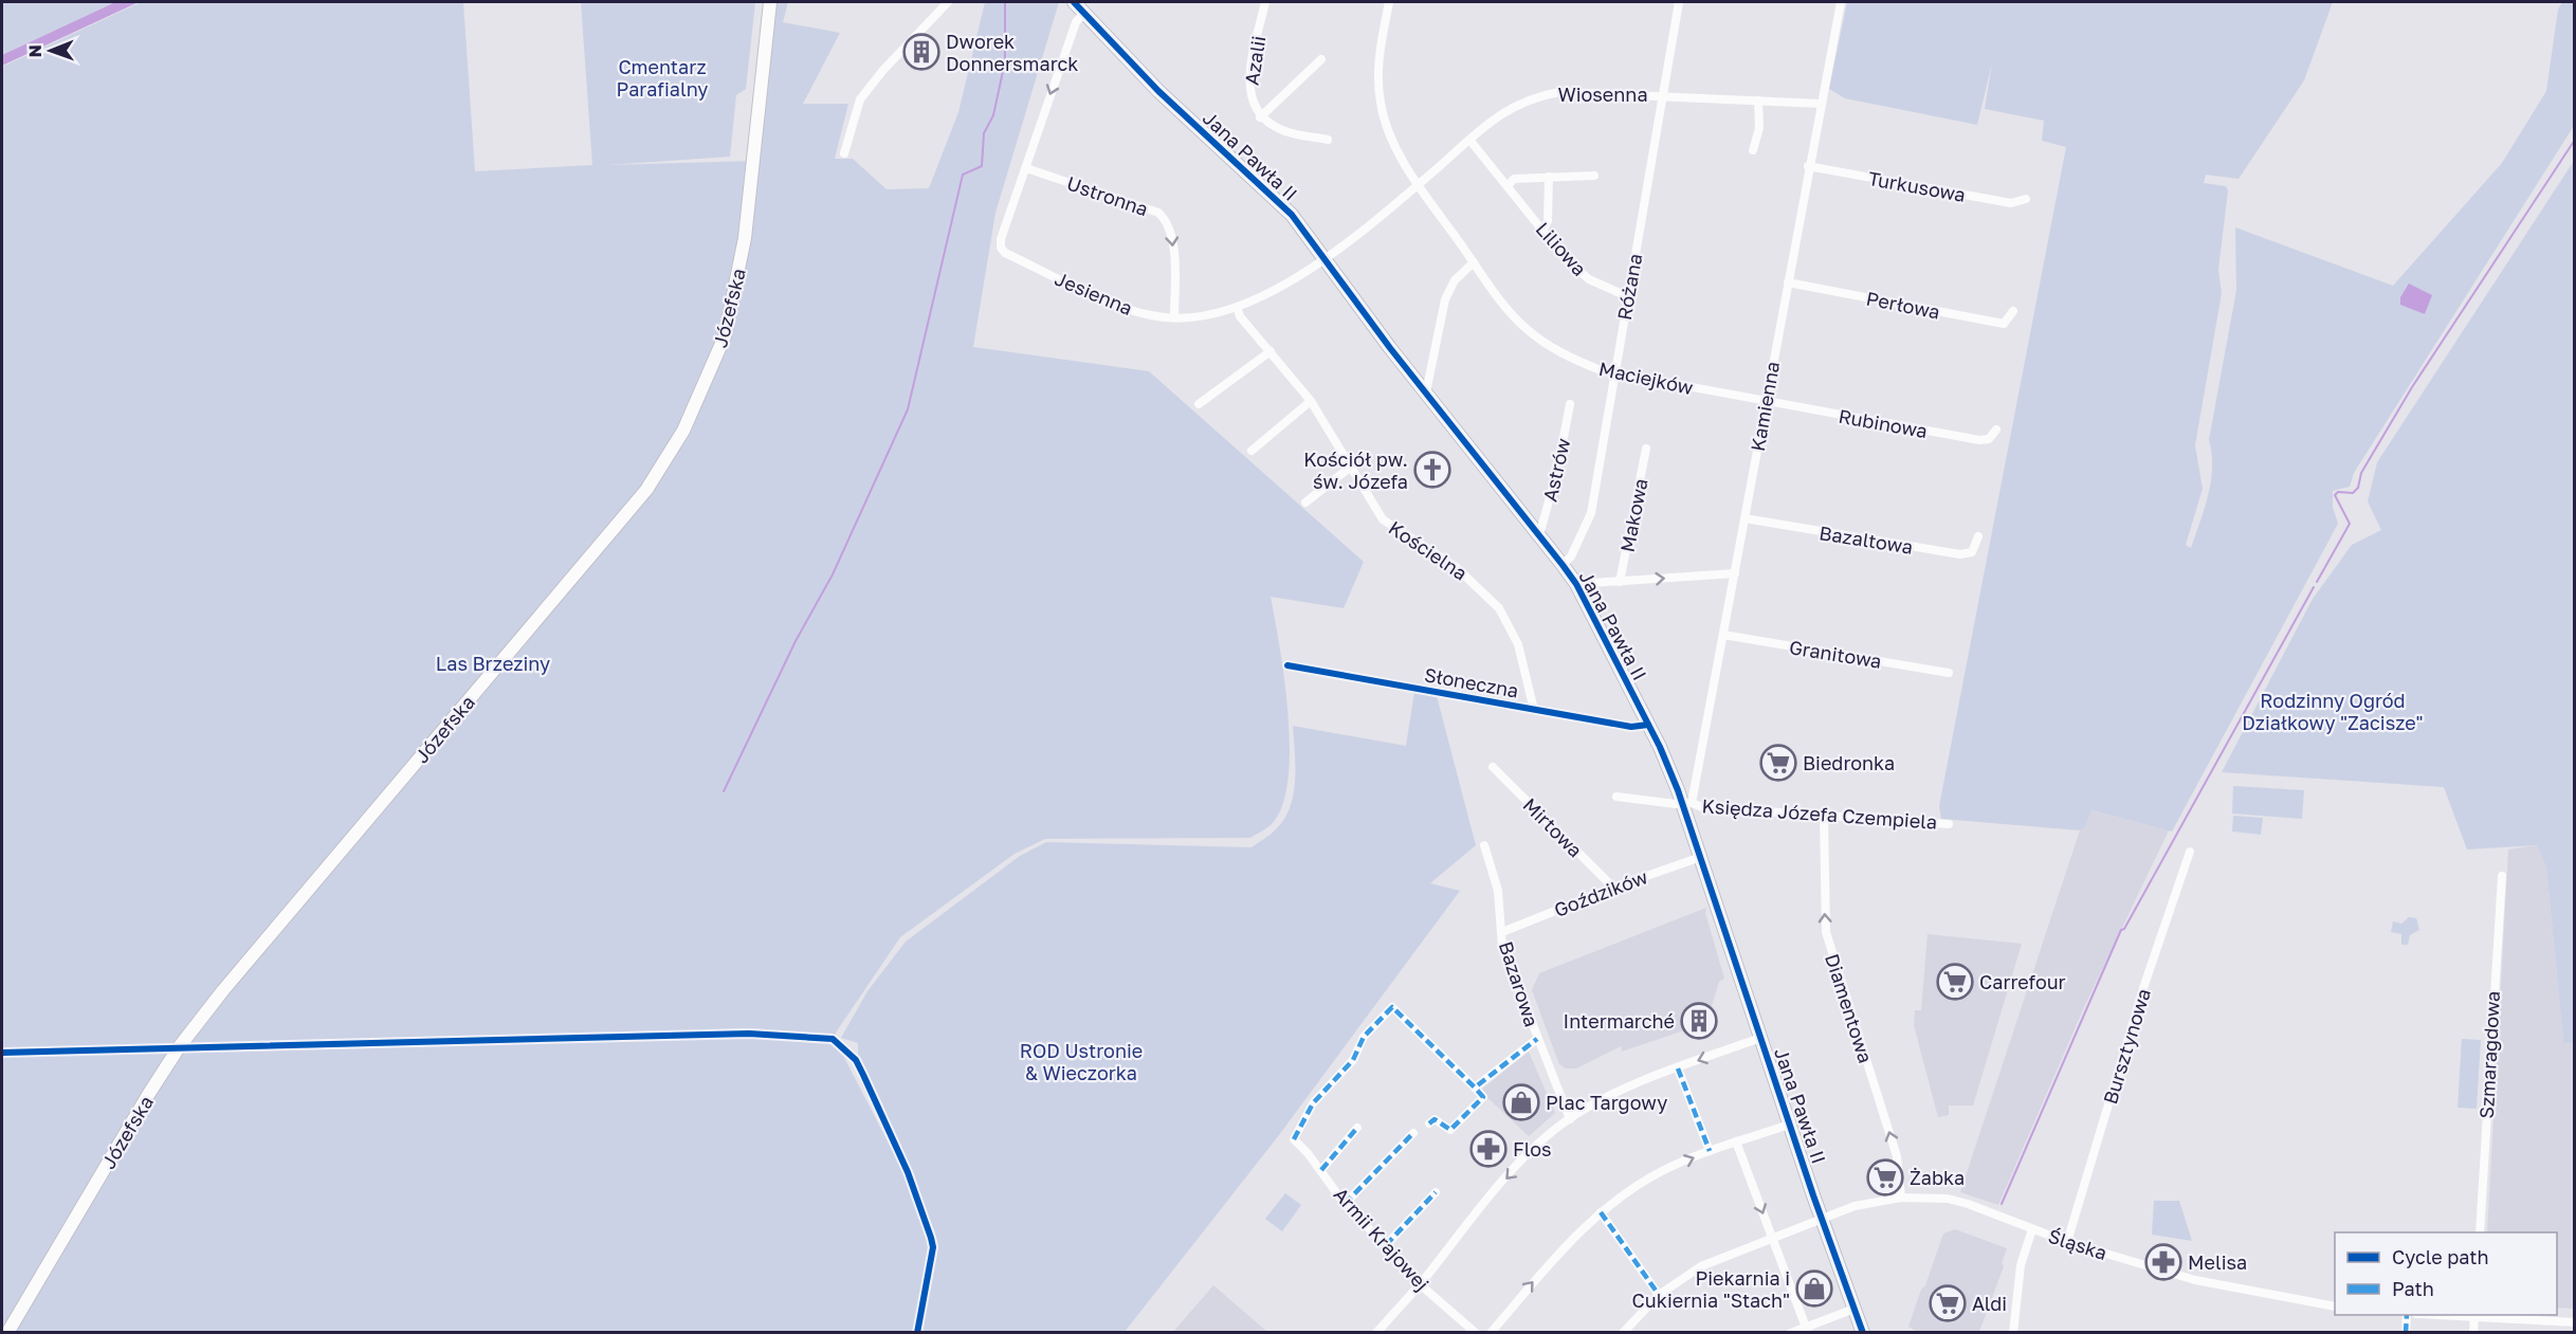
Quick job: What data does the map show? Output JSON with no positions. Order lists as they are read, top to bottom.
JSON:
{
  "streets": {
    "street": [
      "Azalii",
      "Wiosenna",
      "Jana Pawła II",
      "Turkusowa",
      "Ustronna",
      "Liliowa",
      "Różana",
      "Jesienna",
      "Perłowa",
      "Józefska",
      "Maciejków",
      "Kamienna",
      "Rubinowa",
      "Astrów",
      "Makowa",
      "Bazaltowa",
      "Kościelna",
      "Granitowa",
      "Słoneczna",
      "Księdza Józefa Czempiela",
      "Mirtowa",
      "Goździków",
      "Bazarowa",
      "Diamentowa",
      "Bursztynowa",
      "Szmaragdowa",
      "Armii Krajowej",
      "Śląska"
    ]
  },
  "crossings": [
    ["Wiosenna", "Jana Pawła II"],
    ["Wiosenna", "Liliowa"],
    ["Wiosenna", "Różana"],
    ["Wiosenna", "Jesienna"],
    ["Wiosenna", "Maciejków"],
    ["Wiosenna", "Kamienna"],
    ["Jana Pawła II", "Różana"],
    ["Jana Pawła II", "Jesienna"],
    ["Jana Pawła II", "Kamienna"],
    ["Jana Pawła II", "Astrów"],
    ["Jana Pawła II", "Słoneczna"],
    ["Jana Pawła II", "Księdza Józefa Czempiela"],
    ["Jana Pawła II", "Goździków"],
    ["Jana Pawła II", "Śląska"],
    ["Turkusowa", "Kamienna"],
    ["Ustronna", "Jesienna"],
    ["Liliowa", "Różana"],
    ["Różana", "Maciejków"],
    ["Jesienna", "Kościelna"],
    ["Perłowa", "Kamienna"],
    ["Maciejków", "Kamienna"],
    ["Maciejków", "Rubinowa"],
    ["Kamienna", "Rubinowa"],
    ["Kamienna", "Bazaltowa"],
    ["Kamienna", "Granitowa"],
    ["Kamienna", "Księdza Józefa Czempiela"],
    ["Kościelna", "Słoneczna"],
    ["Księdza Józefa Czempiela", "Diamentowa"],
    ["Mirtowa", "Goździków"],
    ["Goździków", "Bazarowa"],
    ["Diamentowa", "Śląska"],
    ["Bursztynowa", "Śląska"]
  ],
  "one_way": ["Ustronna", "Diamentowa"],
  "parks": [
    "Cmentarz Parafialny",
    "Las Brzeziny",
    "Rodzinny Ogród Działkowy \"Zacisze\"",
    "ROD Ustronie & Wieczorka"
  ],
  "places": {
    "building": ["Dworek Donnersmarck", "Intermarché"],
    "church": ["Kościół pw. św. Józefa"],
    "supermarket": [
      "Biedronka",
      "Carrefour",
      "Żabka",
      "Aldi"
    ],
    "shop": ["Plac Targowy", "Piekarnia i Cukiernia \"Stach\""],
    "pharmacy": ["Flos", "Melisa"]
  },
  "legend": ["Cycle path", "Path"],
  "north": "left"
}
